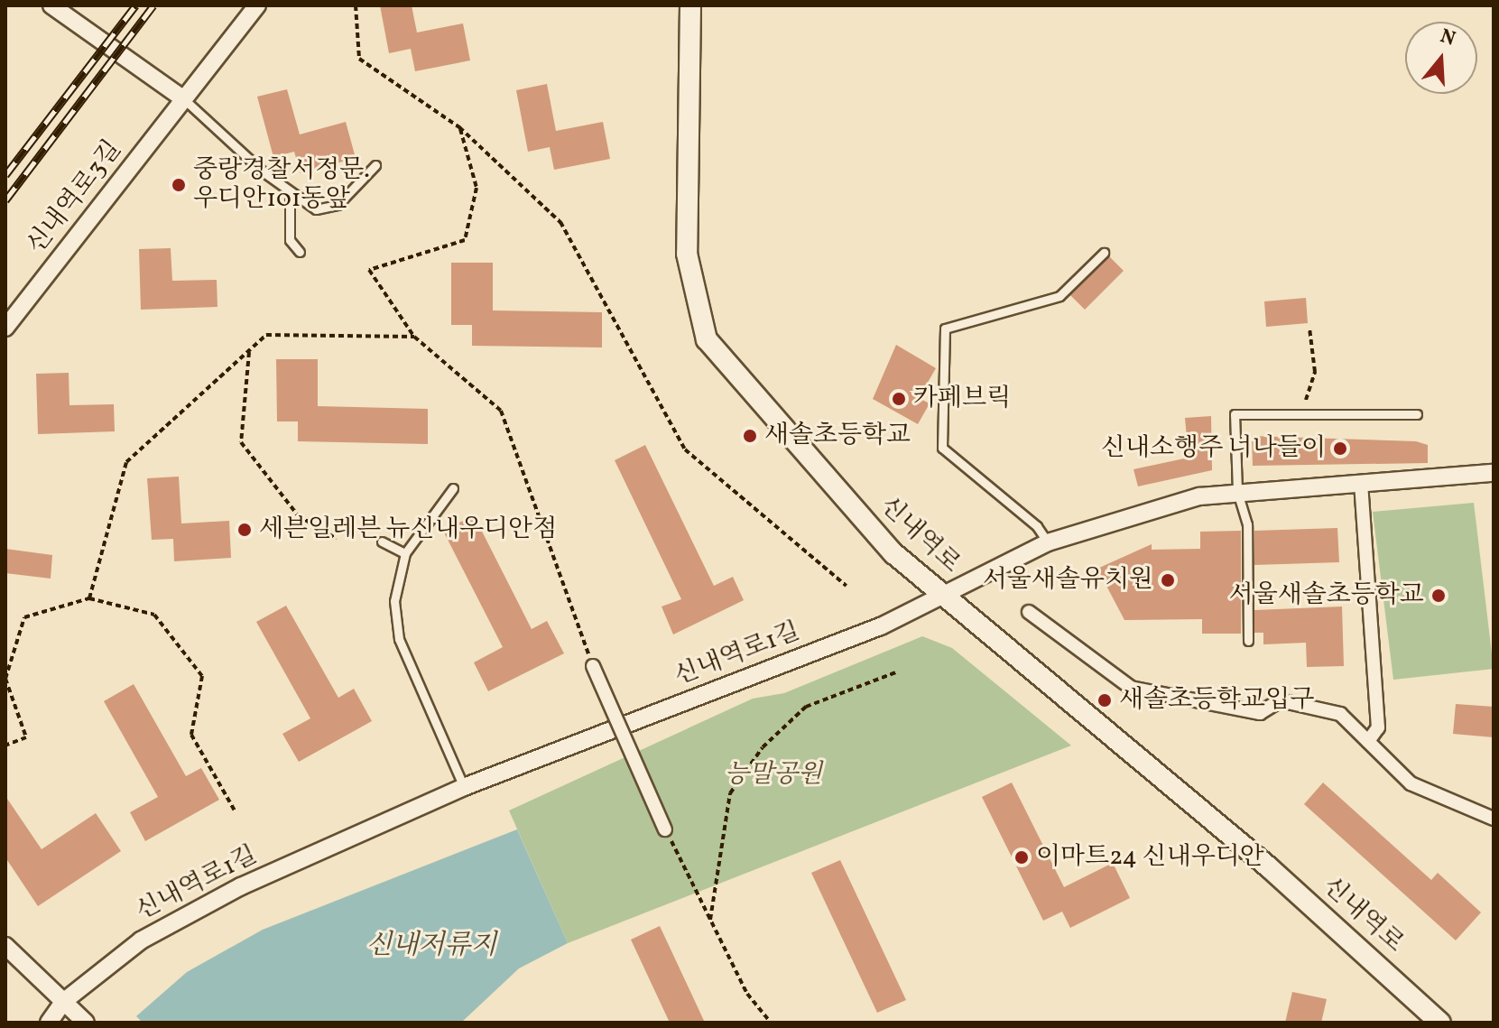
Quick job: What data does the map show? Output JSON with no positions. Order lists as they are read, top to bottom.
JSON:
{
  "streets": {
    "street": ["신내역로3길", "신내역로", "신내역로1길"]
  },
  "crossings": [
    ["신내역로", "신내역로1길"]
  ],
  "water": ["신내저류지"],
  "parks": ["능말공원"],
  "places": [
    "중랑경찰서정문. 우디안101동앞",
    "카페브릭",
    "새솔초등학교",
    "신내소행주 너나들이",
    "세븐일레븐 뉴신내우디안점",
    "서울새솔유치원",
    "서울새솔초등학교",
    "새솔초등학교입구",
    "이마트24 신내우디안"
  ],
  "north": "top"
}
